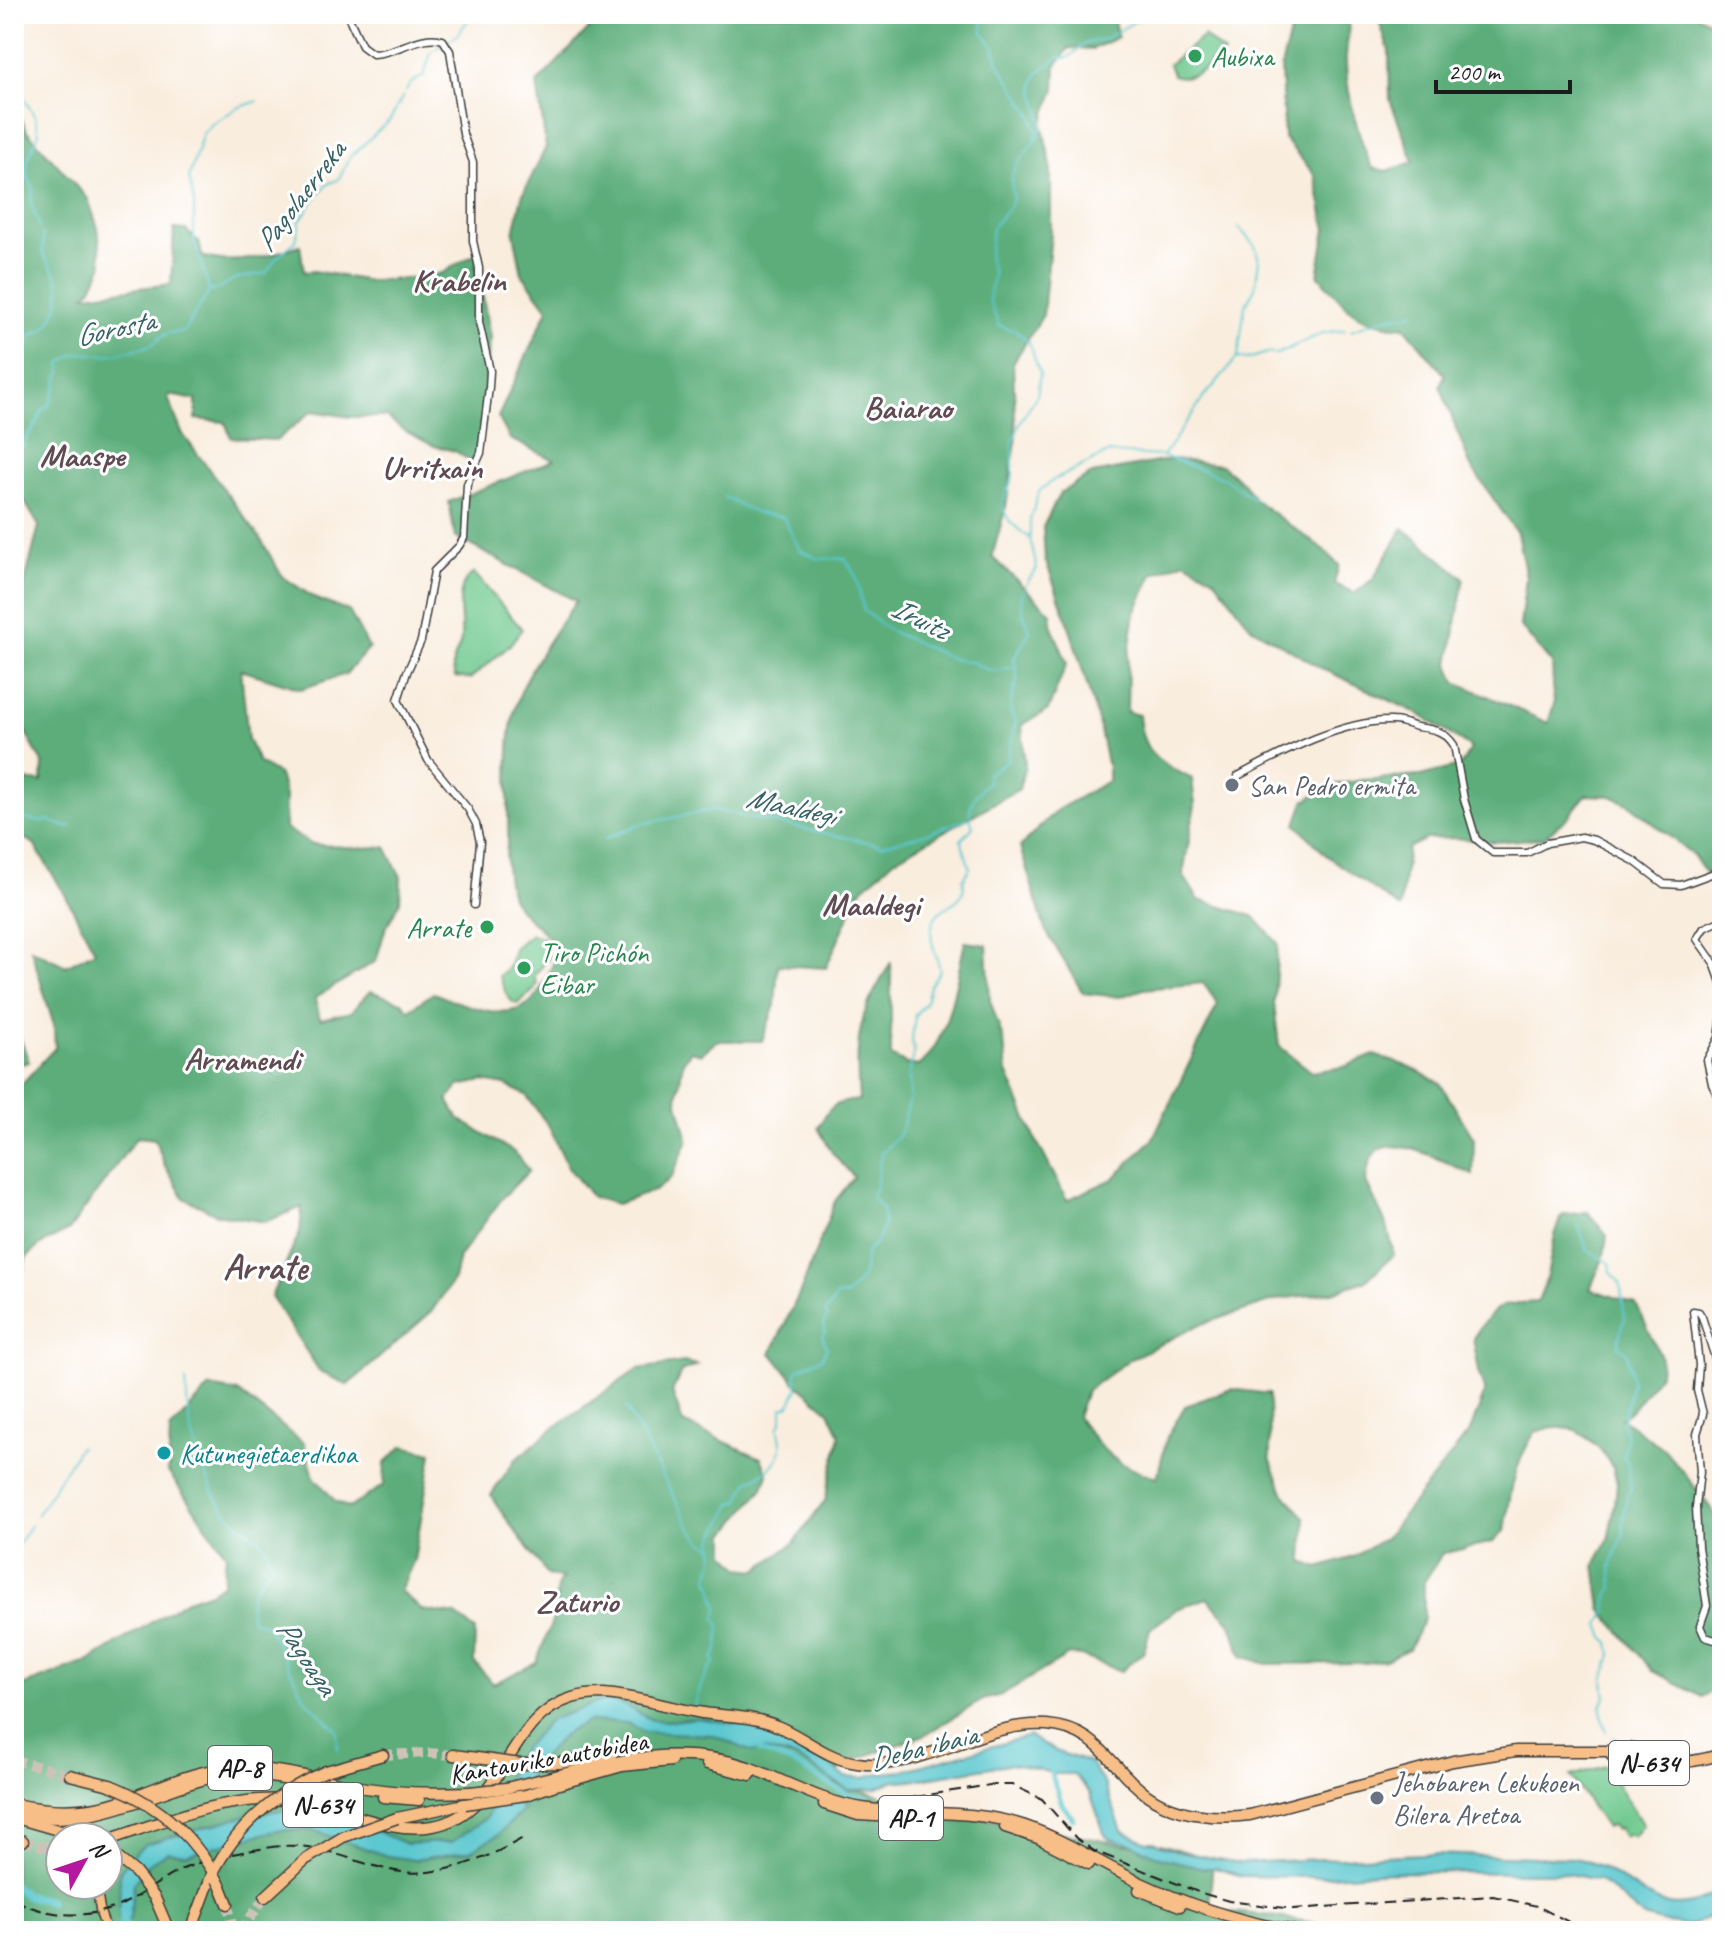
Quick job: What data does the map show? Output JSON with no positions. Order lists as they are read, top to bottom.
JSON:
{
  "streets": {
    "highway": [
      "Kantauriko autobidea",
      "N-634",
      "AP-8",
      "AP-1"
    ]
  },
  "crossings": [
    ["Kantauriko autobidea", "AP-8"],
    ["Kantauriko autobidea", "AP-1"],
    ["AP-8", "AP-1"]
  ],
  "districts": [
    "Krabelin",
    "Baiarao",
    "Maaspe",
    "Urritxain",
    "Maaldegi",
    "Arramendi",
    "Arrate",
    "Zaturio"
  ],
  "water": [
    "Pagolaerreka",
    "Gorosta",
    "Iruitz",
    "Maaldegi",
    "Pagoaga",
    "Deba ibaia"
  ],
  "places": [
    "Aubixa",
    "San Pedro ermita",
    "Arrate",
    "Tiro Pichón Eibar",
    "Kutunegietaerdikoa",
    "Jehobaren Lekukoen Bilera Aretoa"
  ],
  "scale_bar": "200 m",
  "north": "top right"
}
